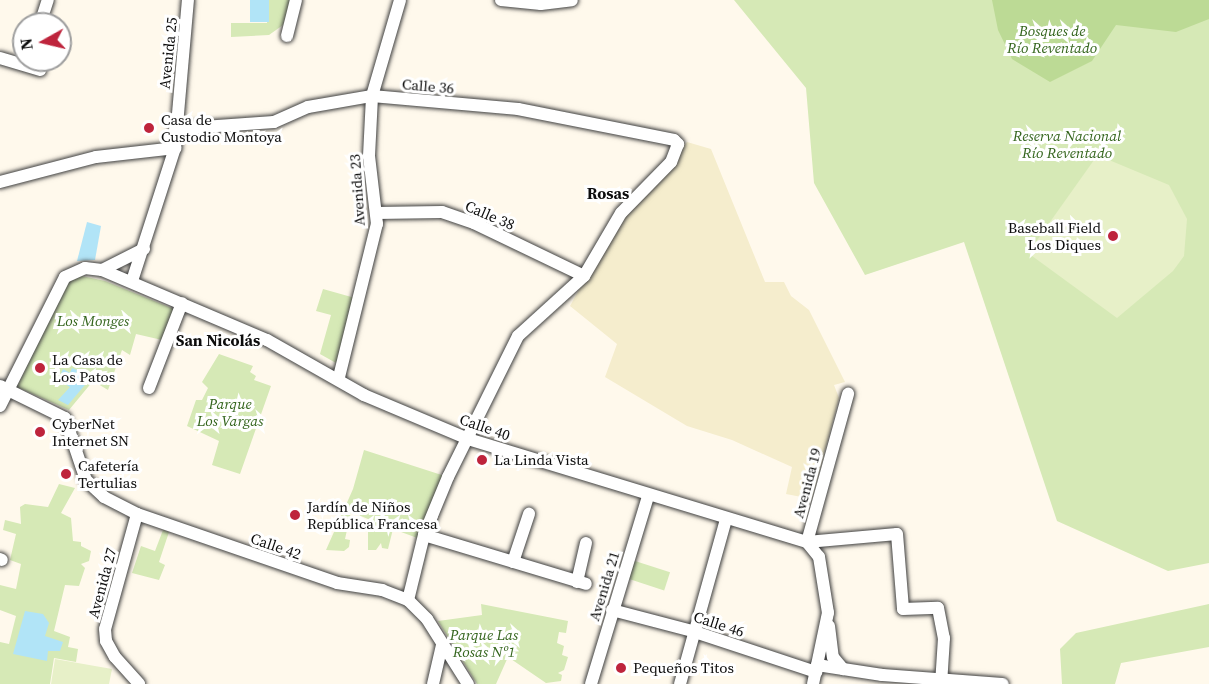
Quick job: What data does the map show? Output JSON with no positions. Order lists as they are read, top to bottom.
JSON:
{
  "streets": {
    "street": [
      "Avenida 25",
      "Calle 36",
      "Avenida 23",
      "Calle 38",
      "Calle 40",
      "Avenida 19",
      "Calle 42",
      "Avenida 27",
      "Avenida 21",
      "Calle 46"
    ]
  },
  "crossings": [
    ["Avenida 25", "Calle 36"],
    ["Avenida 25", "Calle 40"],
    ["Calle 36", "Avenida 23"],
    ["Calle 36", "Calle 38"],
    ["Avenida 23", "Calle 38"],
    ["Avenida 23", "Calle 40"],
    ["Calle 40", "Avenida 19"],
    ["Calle 40", "Calle 42"],
    ["Calle 40", "Avenida 21"],
    ["Calle 40", "Calle 46"],
    ["Avenida 19", "Calle 46"],
    ["Calle 42", "Avenida 27"],
    ["Avenida 21", "Calle 46"]
  ],
  "districts": ["Rosas", "San Nicolás"],
  "parks": [
    "Bosques de Río Reventado",
    "Reserva Nacional Río Reventado",
    "Los Monges",
    "Parque Los Vargas",
    "Parque Las Rosas Nº1"
  ],
  "places": [
    "Casa de Custodio Montoya",
    "Baseball Field Los Diques",
    "La Casa de Los Patos",
    "CyberNet Internet SN",
    "La Linda Vista",
    "Cafetería Tertulias",
    "Jardín de Niños República Francesa",
    "Pequeños Titos"
  ],
  "north": "left"
}
